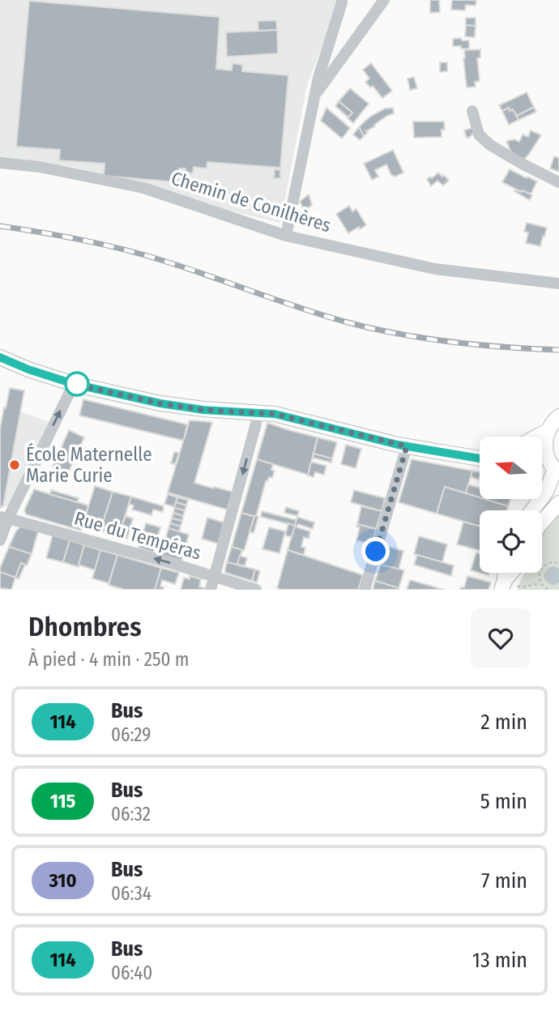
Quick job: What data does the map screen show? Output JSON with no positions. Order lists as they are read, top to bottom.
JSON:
{
  "streets": {
    "street": ["Chemin de Conilhères", "Rue du Tempéras"]
  },
  "one_way": ["Rue du Tempéras"],
  "places": ["École Maternelle Marie Curie"],
  "lines": ["bus line 114"],
  "north": "left",
  "page": {
    "heading": ["Dhombres", "À pied · 4 min · 250 m"],
    "list": [
      {
        "mark": "114",
        "name": "Bus",
        "note": "06:29",
        "value": "2 min"
      },
      {
        "mark": "115",
        "name": "Bus",
        "note": "06:32",
        "value": "5 min"
      },
      {
        "mark": "310",
        "name": "Bus",
        "note": "06:34",
        "value": "7 min"
      },
      {
        "mark": "114",
        "name": "Bus",
        "note": "06:40",
        "value": "13 min"
      }
    ]
  }
}
